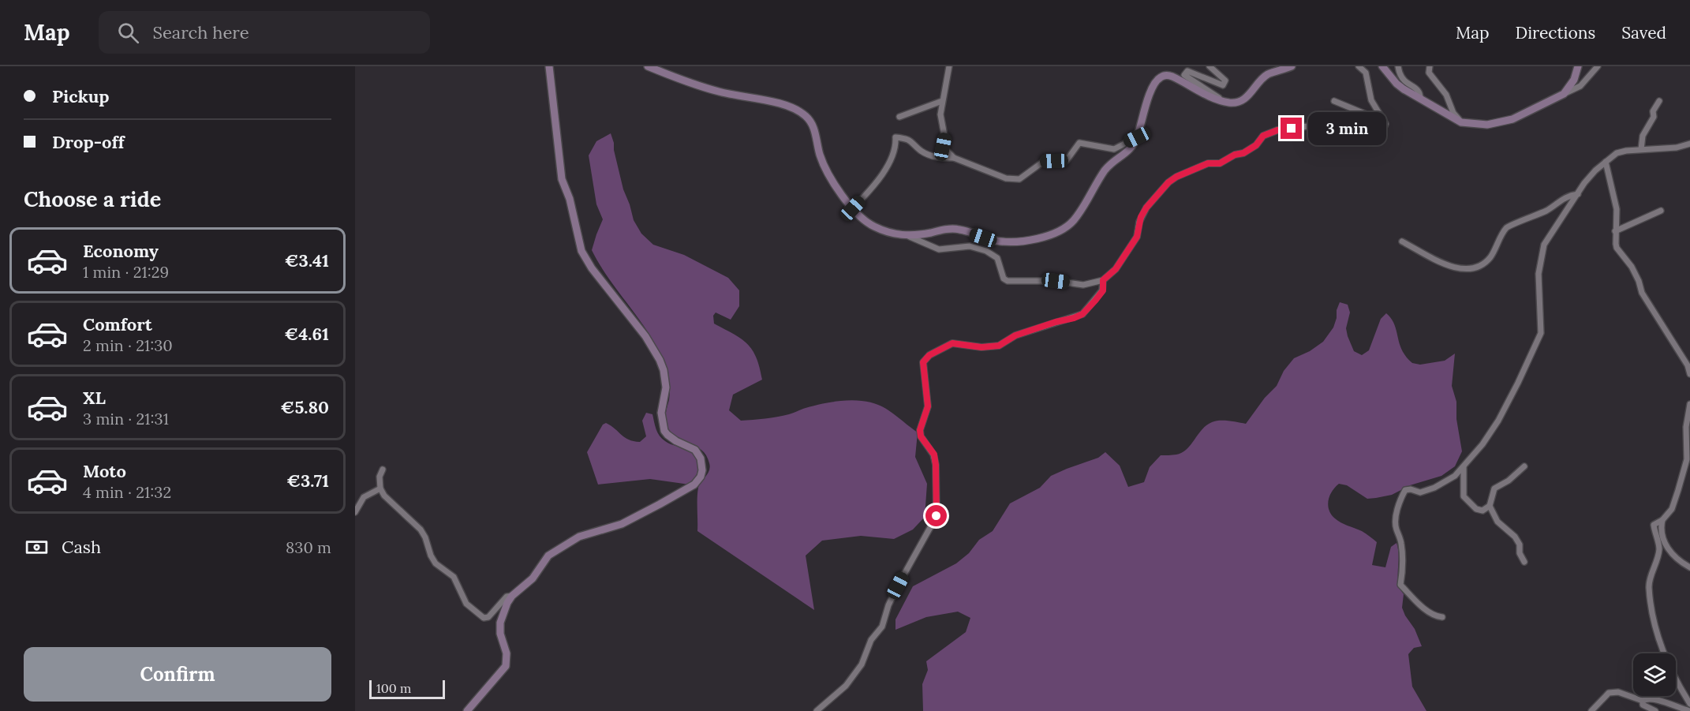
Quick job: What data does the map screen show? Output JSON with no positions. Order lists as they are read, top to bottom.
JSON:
{
  "scale_bar": "100 m",
  "page": {
    "header": "Map",
    "search": "Search here",
    "nav": ["Map", "Directions", "Saved"],
    "banner": ["Pickup", "Drop-off"],
    "bubble": "3 min",
    "heading": "Choose a ride",
    "list": [
      {
        "name": "Economy",
        "note": "1 min · 21:29",
        "value": "€3.41"
      },
      {
        "name": "Comfort",
        "note": "2 min · 21:30",
        "value": "€4.61"
      },
      {
        "name": "XL",
        "note": "3 min · 21:31",
        "value": "€5.80"
      },
      {
        "name": "Moto",
        "note": "4 min · 21:32",
        "value": "€3.71"
      }
    ],
    "pay": ["Cash", "830 m"],
    "buttons": "Confirm",
    "scale": "100 m"
  }
}
